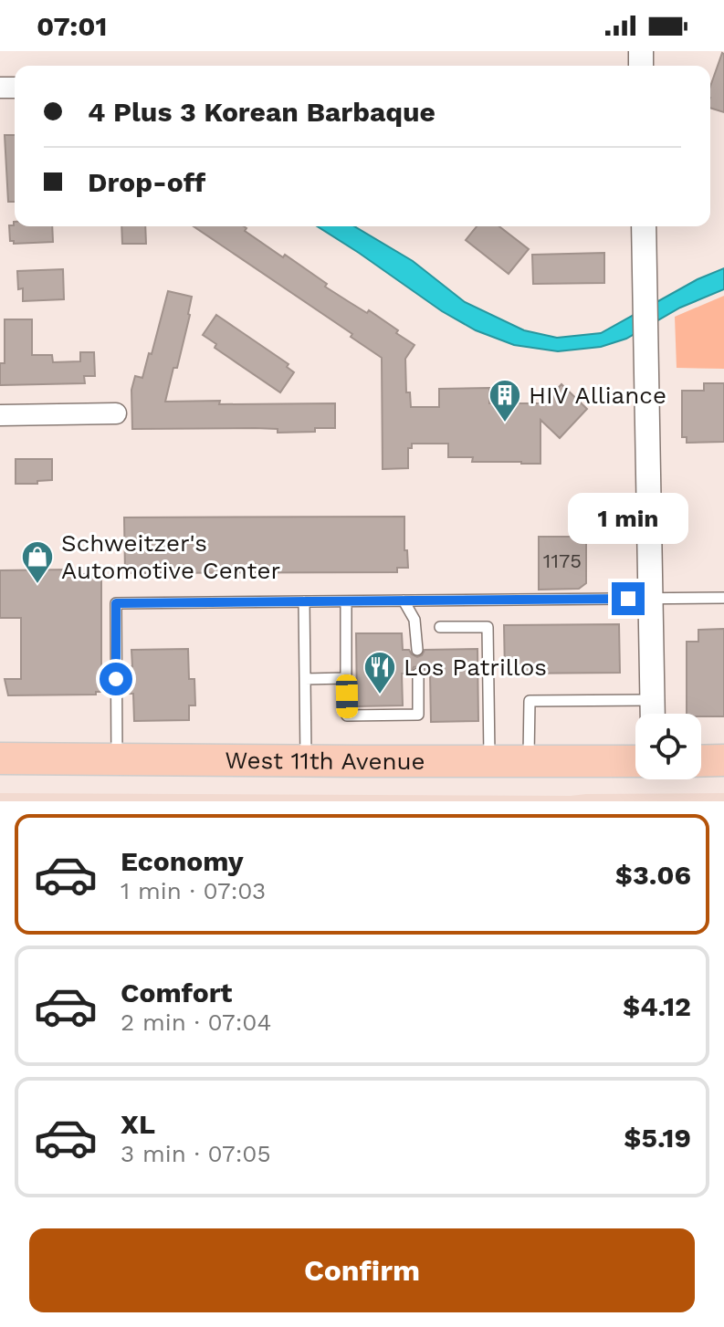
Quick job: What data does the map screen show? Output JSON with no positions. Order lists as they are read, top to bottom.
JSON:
{
  "streets": {
    "main road": ["West 11th Avenue"]
  },
  "places": {
    "building": ["HIV Alliance"],
    "shop": ["Schweitzer's Automotive Center"],
    "restaurant": ["Los Patrillos"]
  },
  "house_numbers": ["1175"],
  "page": {
    "status": "07:01",
    "banner": ["4 Plus 3 Korean Barbaque", "Drop-off"],
    "bubble": "1 min",
    "list": [
      {
        "name": "Economy",
        "note": "1 min · 07:03",
        "value": "$3.06"
      },
      {
        "name": "Comfort",
        "note": "2 min · 07:04",
        "value": "$4.12"
      },
      {
        "name": "XL",
        "note": "3 min · 07:05",
        "value": "$5.19"
      }
    ],
    "buttons": "Confirm"
  }
}
